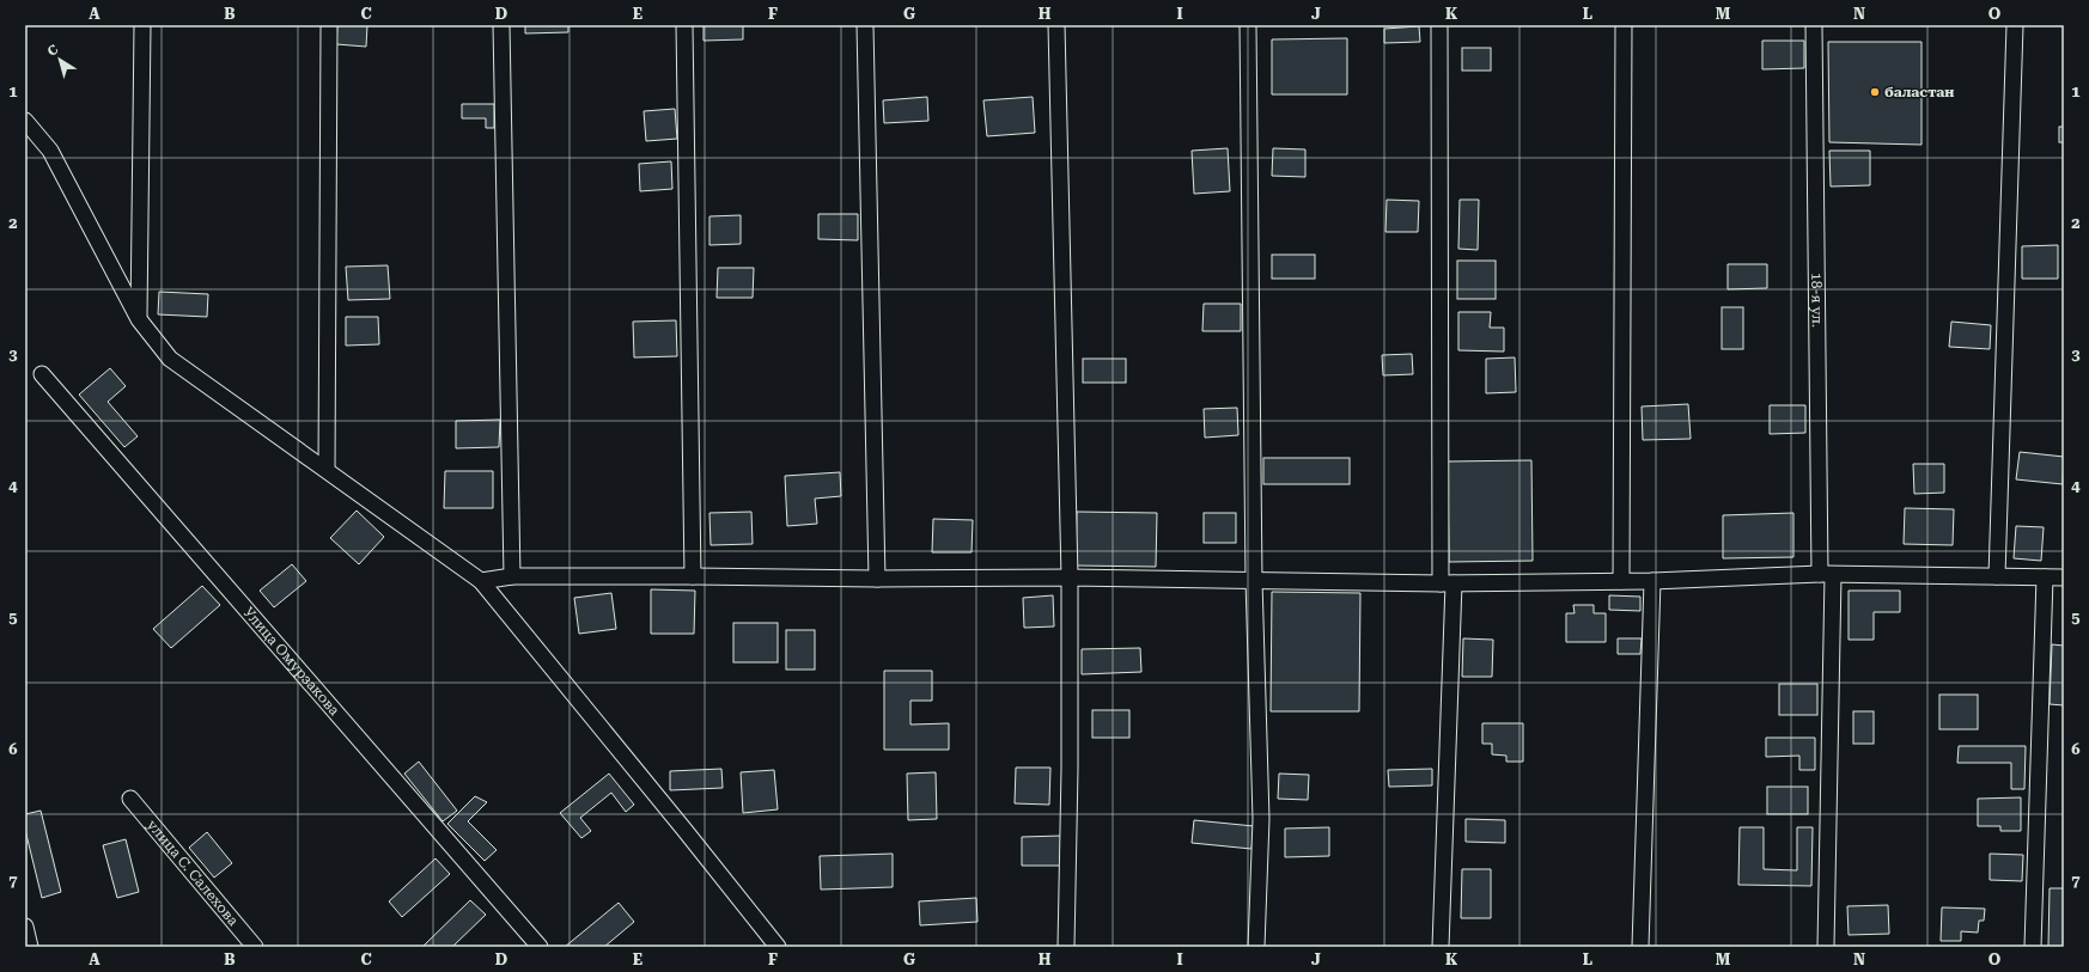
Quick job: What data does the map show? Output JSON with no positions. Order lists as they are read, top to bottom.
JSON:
{
  "streets": {
    "street": ["18-я ул.", "Улица Омурзакова", "улица С. Салехова"]
  },
  "places": ["баластан"],
  "north": "top left",
  "grid": {
    "columns": [
      "A",
      "B",
      "C",
      "D",
      "E",
      "F",
      "G",
      "H",
      "I",
      "J",
      "K",
      "L",
      "M",
      "N",
      "O"
    ],
    "rows": [
      "1",
      "2",
      "3",
      "4",
      "5",
      "6",
      "7"
    ]
  }
}
